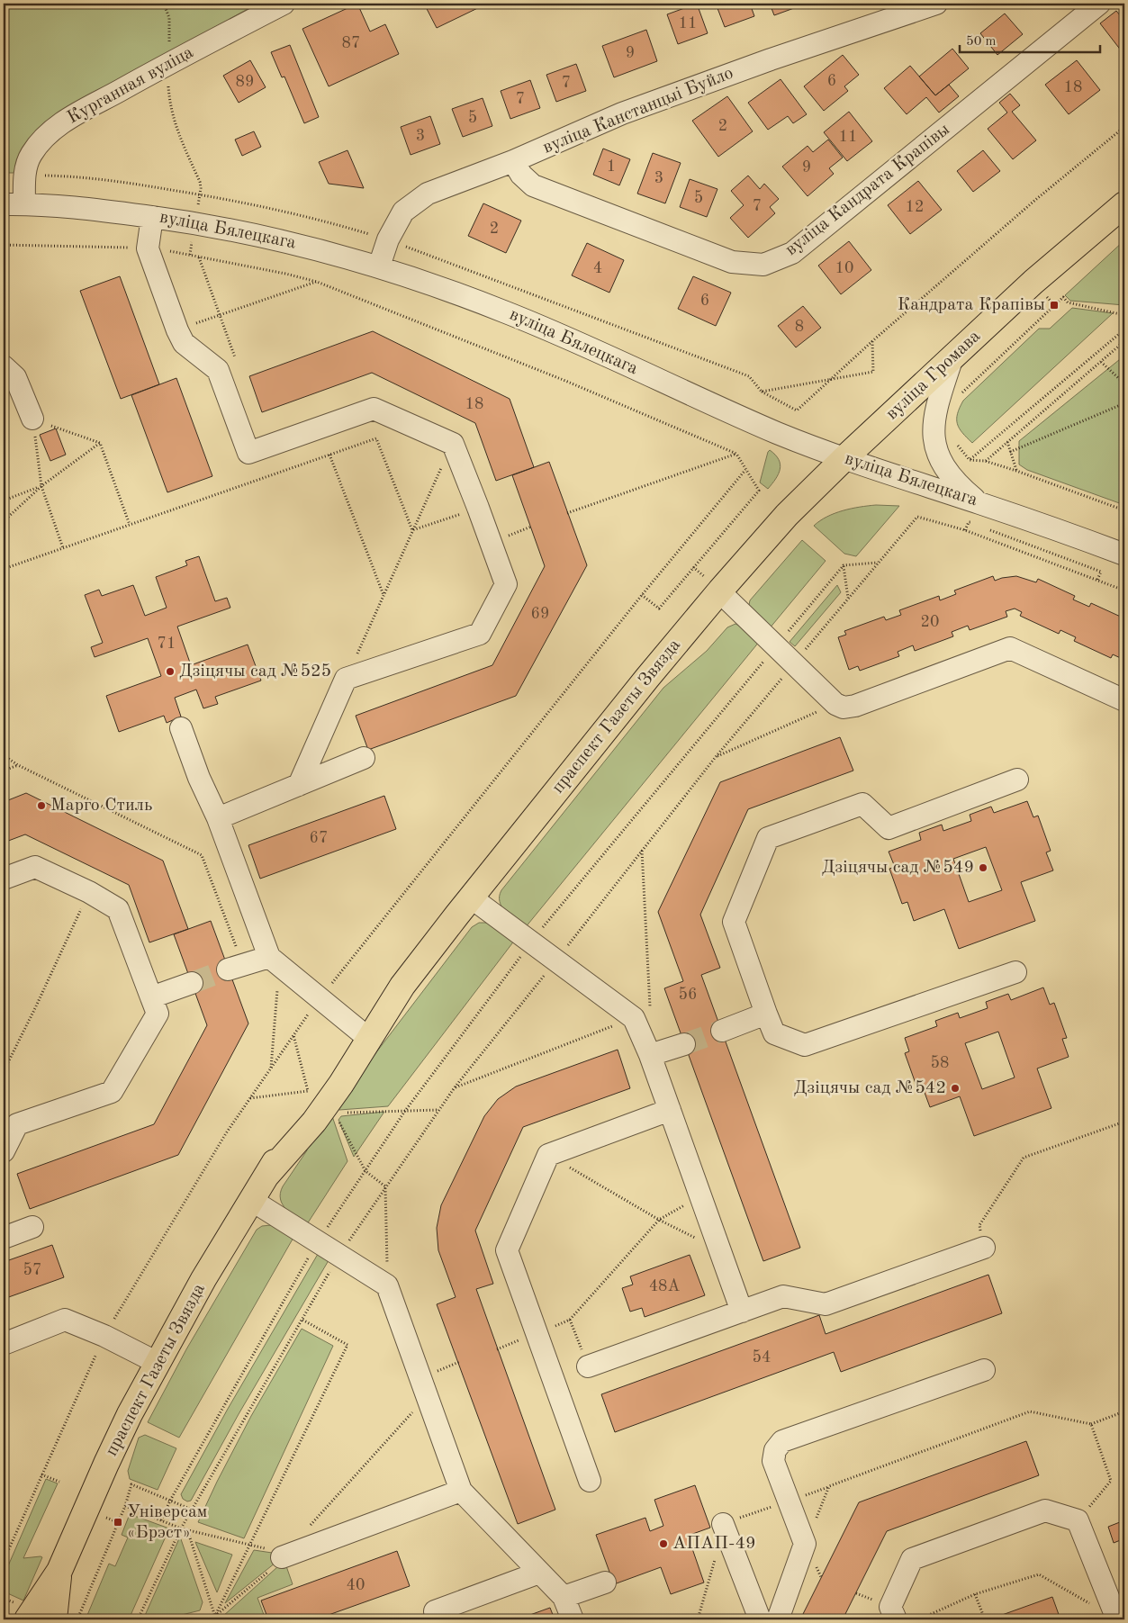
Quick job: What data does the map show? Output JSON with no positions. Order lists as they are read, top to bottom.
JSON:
{
  "streets": {
    "main road": ["вуліца Громава", "праспект Газеты Звязда"],
    "street": [
      "Курганная вуліца",
      "вуліца Канстанцыі Буйло",
      "вуліца Кандрата Крапівы",
      "вуліца Бялецкага"
    ]
  },
  "crossings": [
    ["Курганная вуліца", "вуліца Бялецкага"],
    ["вуліца Канстанцыі Буйло", "вуліца Кандрата Крапівы"],
    ["вуліца Канстанцыі Буйло", "вуліца Бялецкага"],
    ["вуліца Бялецкага", "вуліца Громава"],
    ["вуліца Бялецкага", "праспект Газеты Звязда"],
    ["вуліца Громава", "праспект Газеты Звязда"]
  ],
  "places": {
    "transit": ["Кандрата Крапівы", "Універсам «Брэст»"],
    "other": [
      "Дзіцячы сад №525",
      "Марго Стиль",
      "Дзіцячы сад №549",
      "Дзіцячы сад №542",
      "АПАП-49"
    ]
  },
  "house_numbers": [
    "11",
    "87",
    "9",
    "6",
    "89",
    "7",
    "18",
    "7",
    "5",
    "2",
    "3",
    "11",
    "1",
    "9",
    "3",
    "5",
    "7",
    "12",
    "2",
    "4",
    "10",
    "6",
    "8",
    "18",
    "69",
    "20",
    "71",
    "67",
    "56",
    "58",
    "57",
    "48А",
    "54",
    "40"
  ],
  "scale_bar": "50 m"
}
